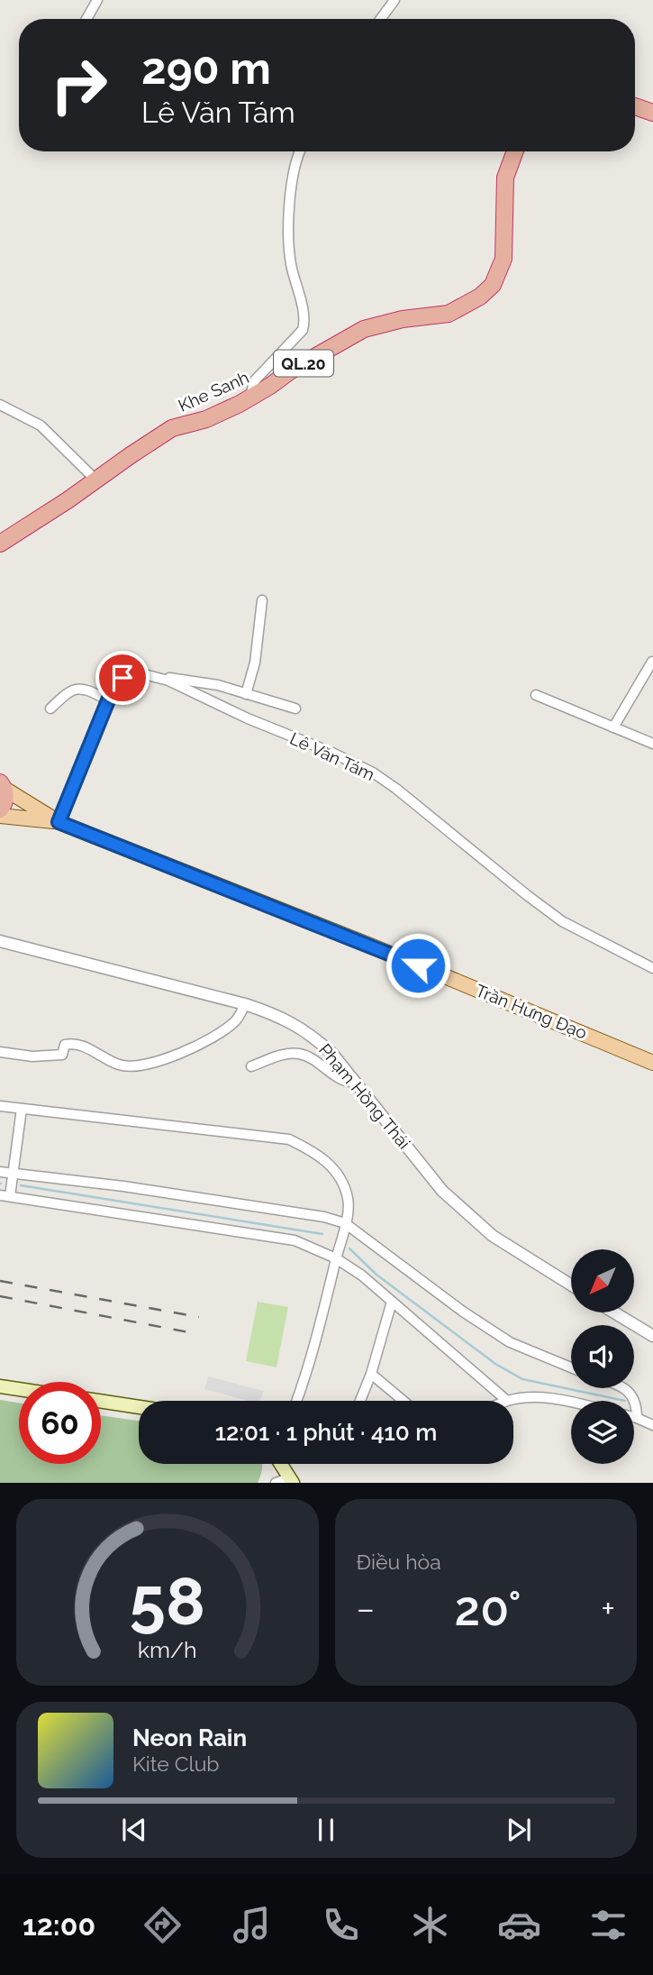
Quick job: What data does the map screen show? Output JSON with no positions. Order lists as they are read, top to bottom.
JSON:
{
  "streets": {
    "highway": ["QL.20", "Khe Sanh"],
    "main road": ["Trần Hưng Đạo"],
    "street": ["Lê Văn Tám", "Phạm Hồng Thái"]
  },
  "crossings": [
    ["Lê Văn Tám", "Trần Hưng Đạo"]
  ],
  "north": "bottom left",
  "page": {
    "turn": ["290 m", "Lê Văn Tám"],
    "limit": "60",
    "trip": "12:01 · 1 phút · 410 m",
    "tile": "Điều hòa",
    "heat": ["−", "20°", "+"],
    "song": ["Neon Rain", "Kite Club"],
    "tabs": "12:00",
    "gauge": ["58", "km/h"]
  }
}
